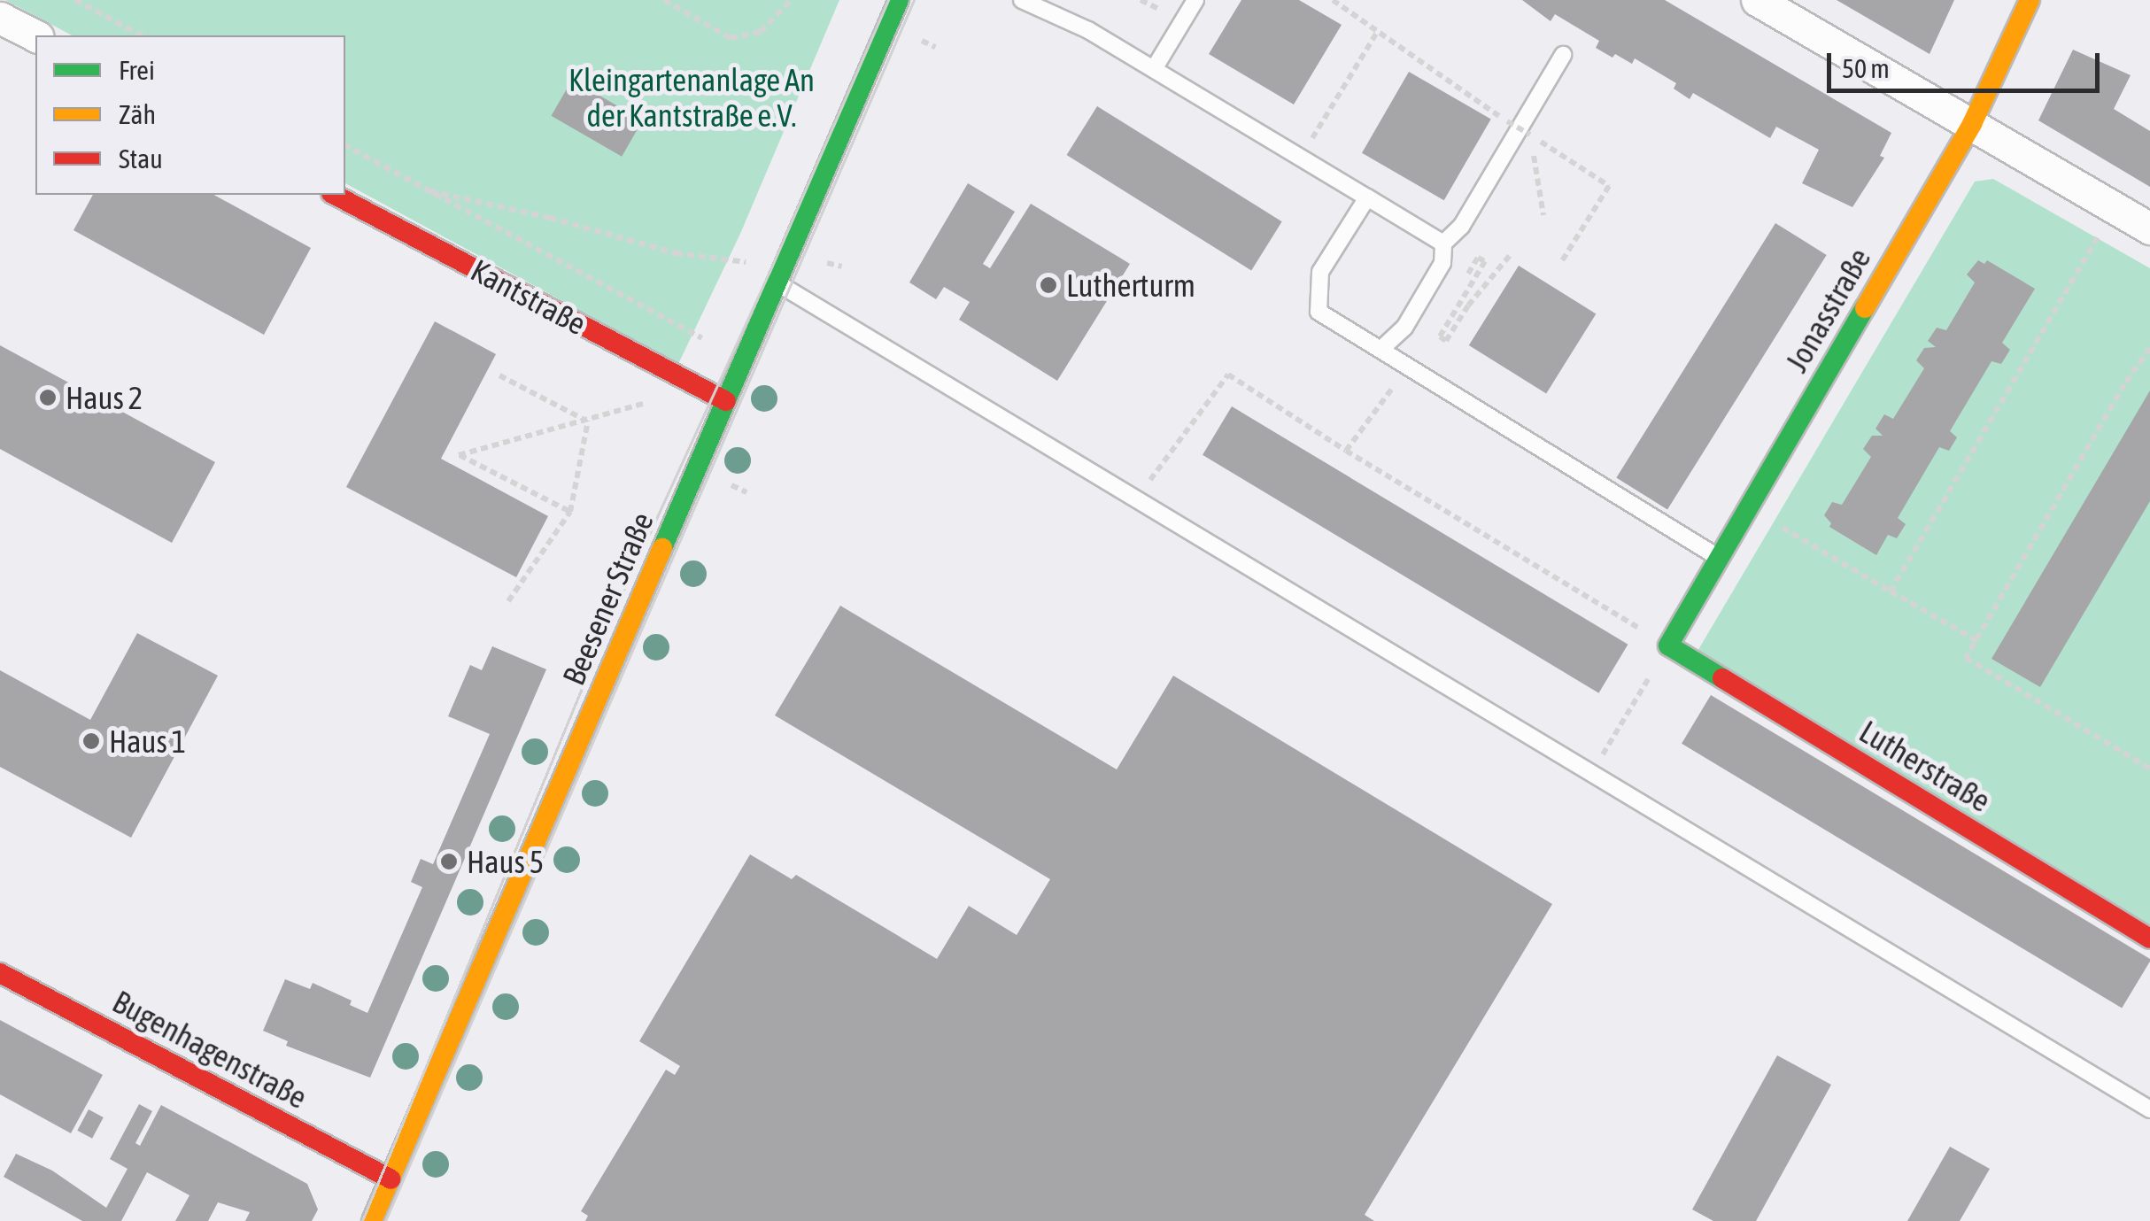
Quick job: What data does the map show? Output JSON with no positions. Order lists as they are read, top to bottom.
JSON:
{
  "streets": {
    "street": [
      "Kantstraße",
      "Jonasstraße",
      "Beesener Straße",
      "Lutherstraße",
      "Bugenhagenstraße"
    ]
  },
  "crossings": [
    ["Kantstraße", "Beesener Straße"],
    ["Jonasstraße", "Lutherstraße"],
    ["Beesener Straße", "Bugenhagenstraße"]
  ],
  "parks": ["Kleingartenanlage An der Kantstraße e.V."],
  "places": [
    "Lutherturm",
    "Haus 2",
    "Haus 1",
    "Haus 5"
  ],
  "legend": ["Frei", "Zäh", "Stau"],
  "scale_bar": "50 m"
}
